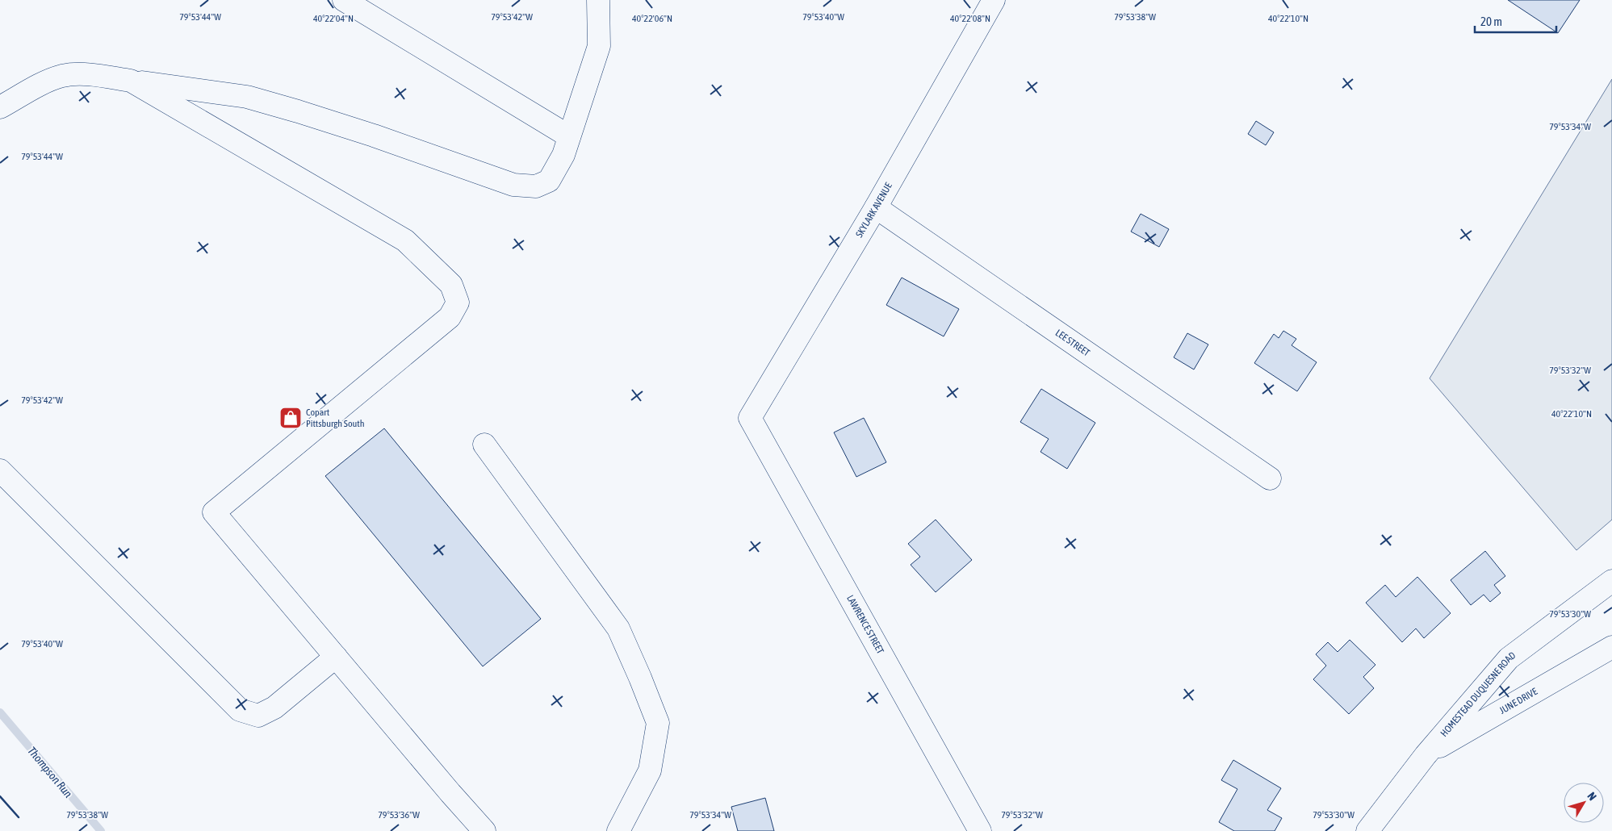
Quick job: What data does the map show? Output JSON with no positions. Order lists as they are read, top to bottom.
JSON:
{
  "streets": {
    "street": [
      "SKYLARK AVENUE",
      "LEE STREET",
      "LAWRENCE STREET",
      "HOMESTEAD DUQUESNE ROAD",
      "JUNE DRIVE"
    ]
  },
  "crossings": [
    ["SKYLARK AVENUE", "LEE STREET"],
    ["SKYLARK AVENUE", "LAWRENCE STREET"],
    ["HOMESTEAD DUQUESNE ROAD", "JUNE DRIVE"]
  ],
  "water": ["Thompson Run"],
  "places": {
    "shop": ["Copart Pittsburgh South"]
  },
  "scale_bar": "20 m",
  "north": "top right",
  "coordinates": [
    "79°53'44\"W",
    "79°53'42\"W",
    "79°53'40\"W",
    "79°53'38\"W",
    "40°22'04\"N",
    "40°22'08\"N",
    "40°22'10\"N",
    "40°22'06\"N",
    "79°53'34\"W",
    "79°53'32\"W",
    "79°53'30\"W",
    "79°53'36\"W"
  ]
}
